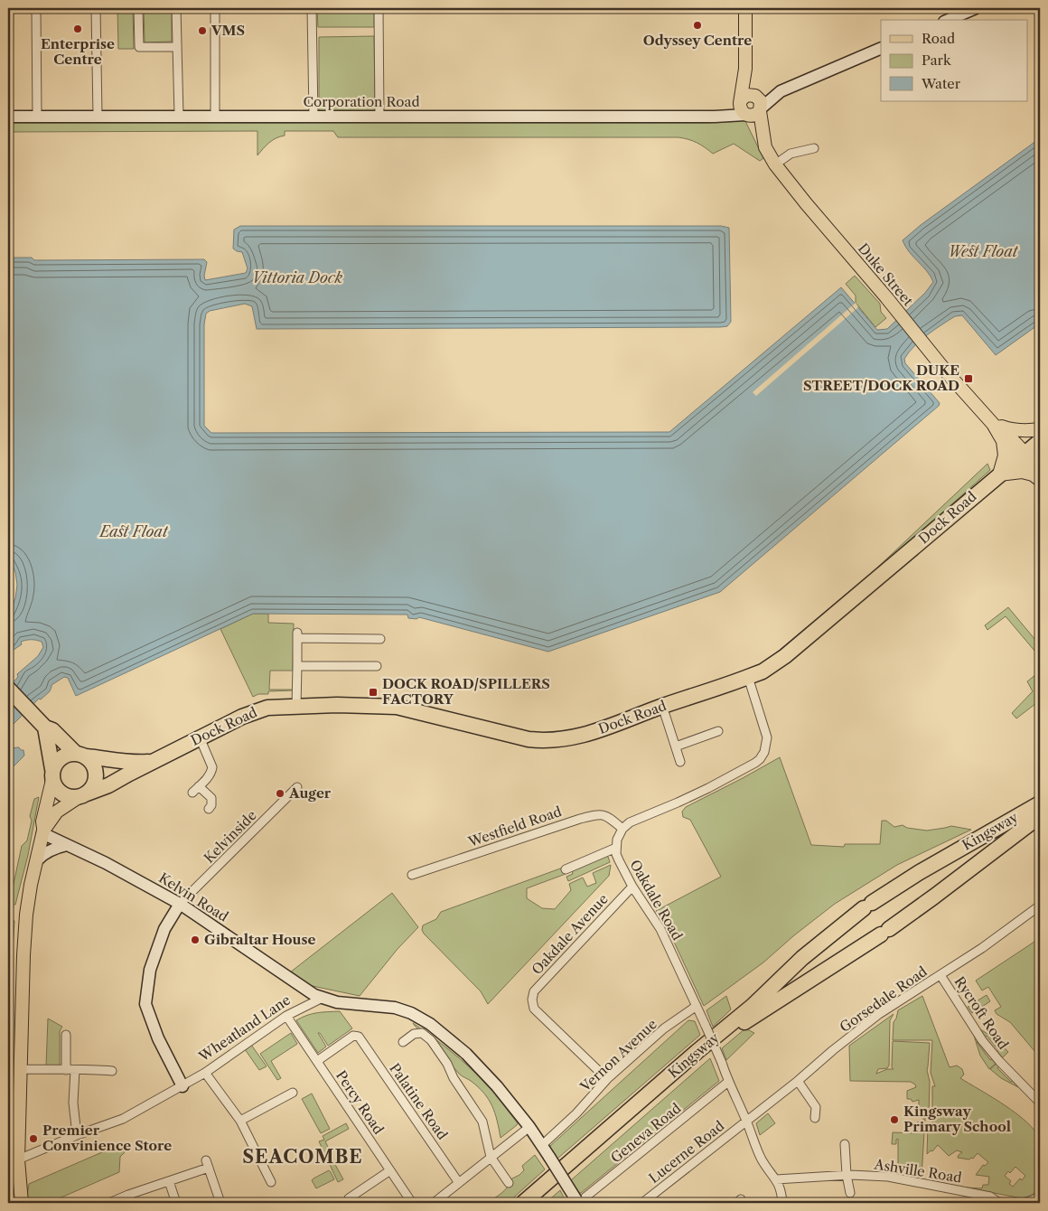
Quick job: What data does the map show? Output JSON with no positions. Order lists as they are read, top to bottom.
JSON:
{
  "streets": {
    "highway": ["Dock Road", "Kingsway"],
    "main road": ["Corporation Road", "Duke Street", "Kelvin Road"],
    "street": [
      "Westfield Road",
      "Kelvinside",
      "Oakdale Road",
      "Oakdale Avenue",
      "Gorsedale Road",
      "Rycroft Road",
      "Wheatland Lane",
      "Vernon Avenue",
      "Palatine Road",
      "Percy Road",
      "Geneva Road",
      "Lucerne Road",
      "Ashville Road"
    ]
  },
  "crossings": [
    ["Corporation Road", "Duke Street"],
    ["Duke Street", "Dock Road"],
    ["Kelvinside", "Kelvin Road"],
    ["Kelvin Road", "Wheatland Lane"],
    ["Oakdale Road", "Oakdale Avenue"],
    ["Oakdale Road", "Gorsedale Road"],
    ["Oakdale Road", "Vernon Avenue"],
    ["Oakdale Road", "Geneva Road"],
    ["Oakdale Road", "Lucerne Road"],
    ["Oakdale Road", "Ashville Road"],
    ["Oakdale Avenue", "Vernon Avenue"],
    ["Gorsedale Road", "Rycroft Road"],
    ["Gorsedale Road", "Lucerne Road"],
    ["Wheatland Lane", "Percy Road"],
    ["Palatine Road", "Percy Road"]
  ],
  "districts": ["SEACOMBE"],
  "water": ["West Float", "Vittoria Dock", "East Float"],
  "places": {
    "other": [
      "Odyssey Centre",
      "Enterprise Centre",
      "VMS",
      "Auger",
      "Gibraltar House",
      "Kingsway Primary School",
      "Premier Convinience Store"
    ],
    "transit": ["DUKE STREET/DOCK ROAD", "DOCK ROAD/SPILLERS FACTORY"]
  },
  "legend": ["Road", "Park", "Water"]
}
